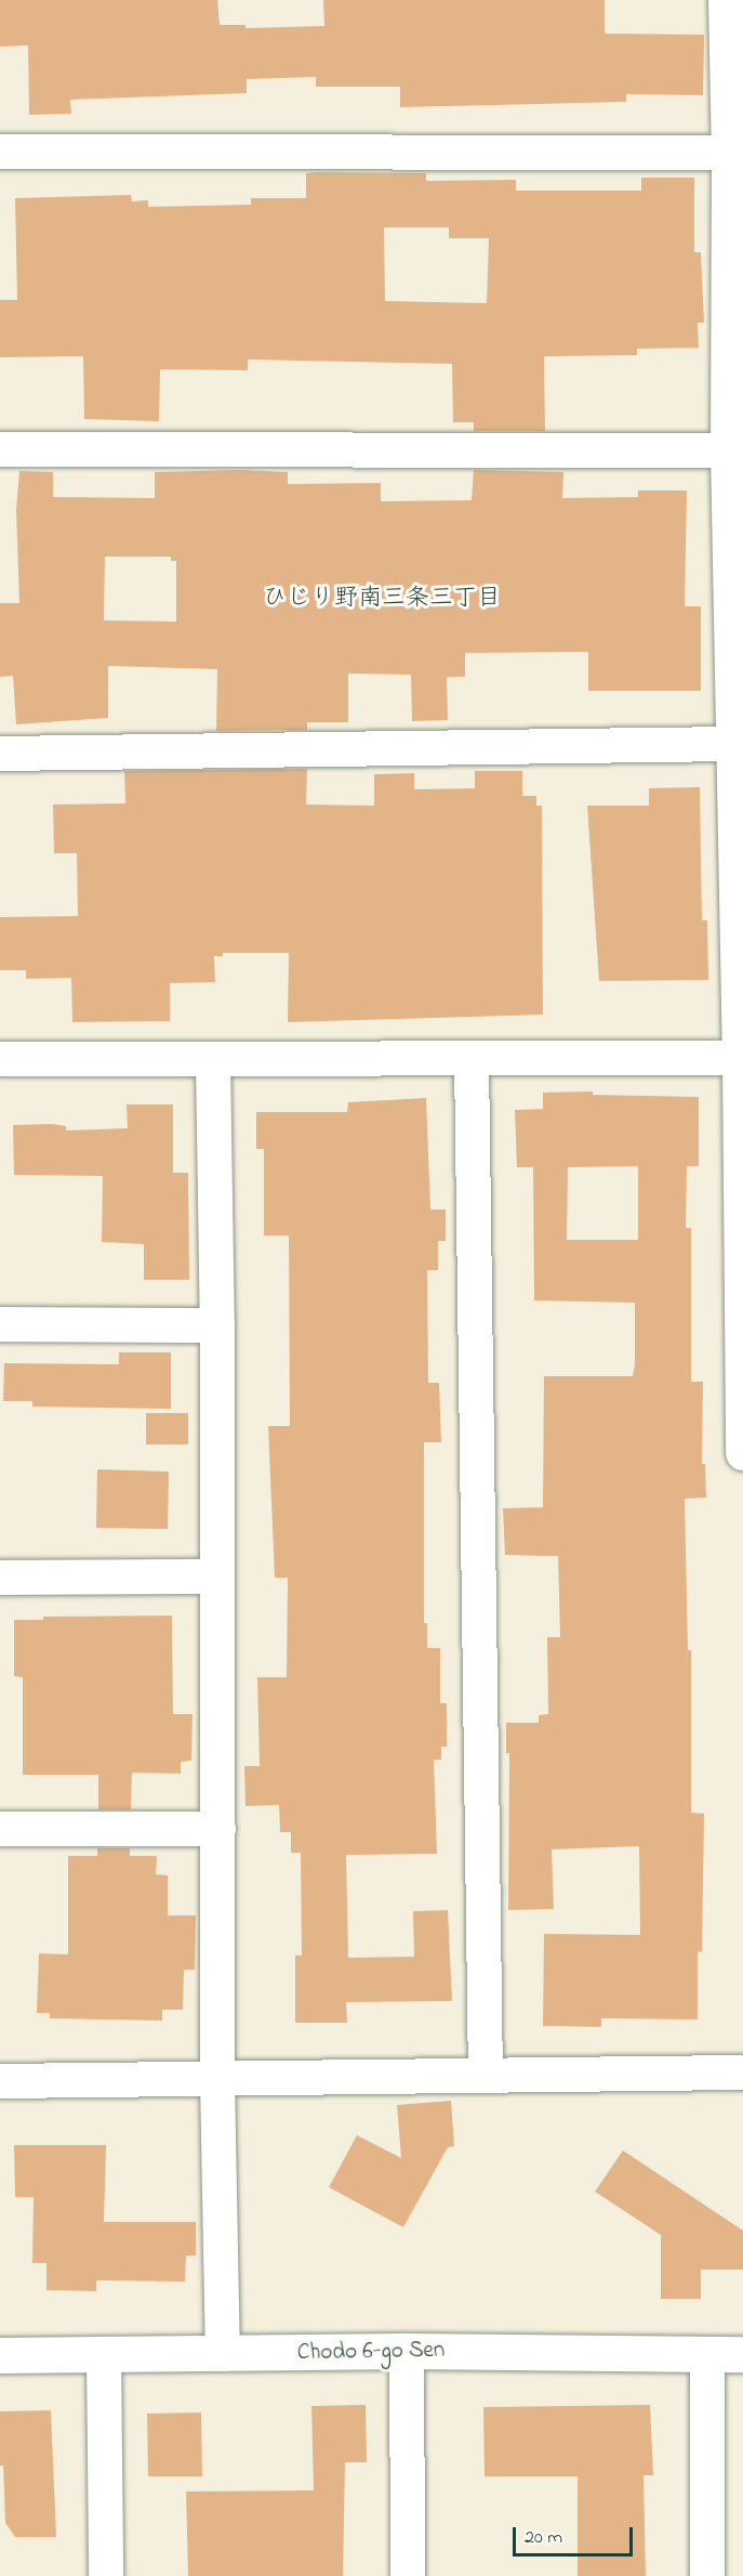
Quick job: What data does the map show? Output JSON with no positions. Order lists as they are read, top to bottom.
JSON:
{
  "streets": {
    "street": ["Chodo 6-go Sen"]
  },
  "districts": ["ひじり野南三条三丁目"],
  "scale_bar": "20 m"
}
